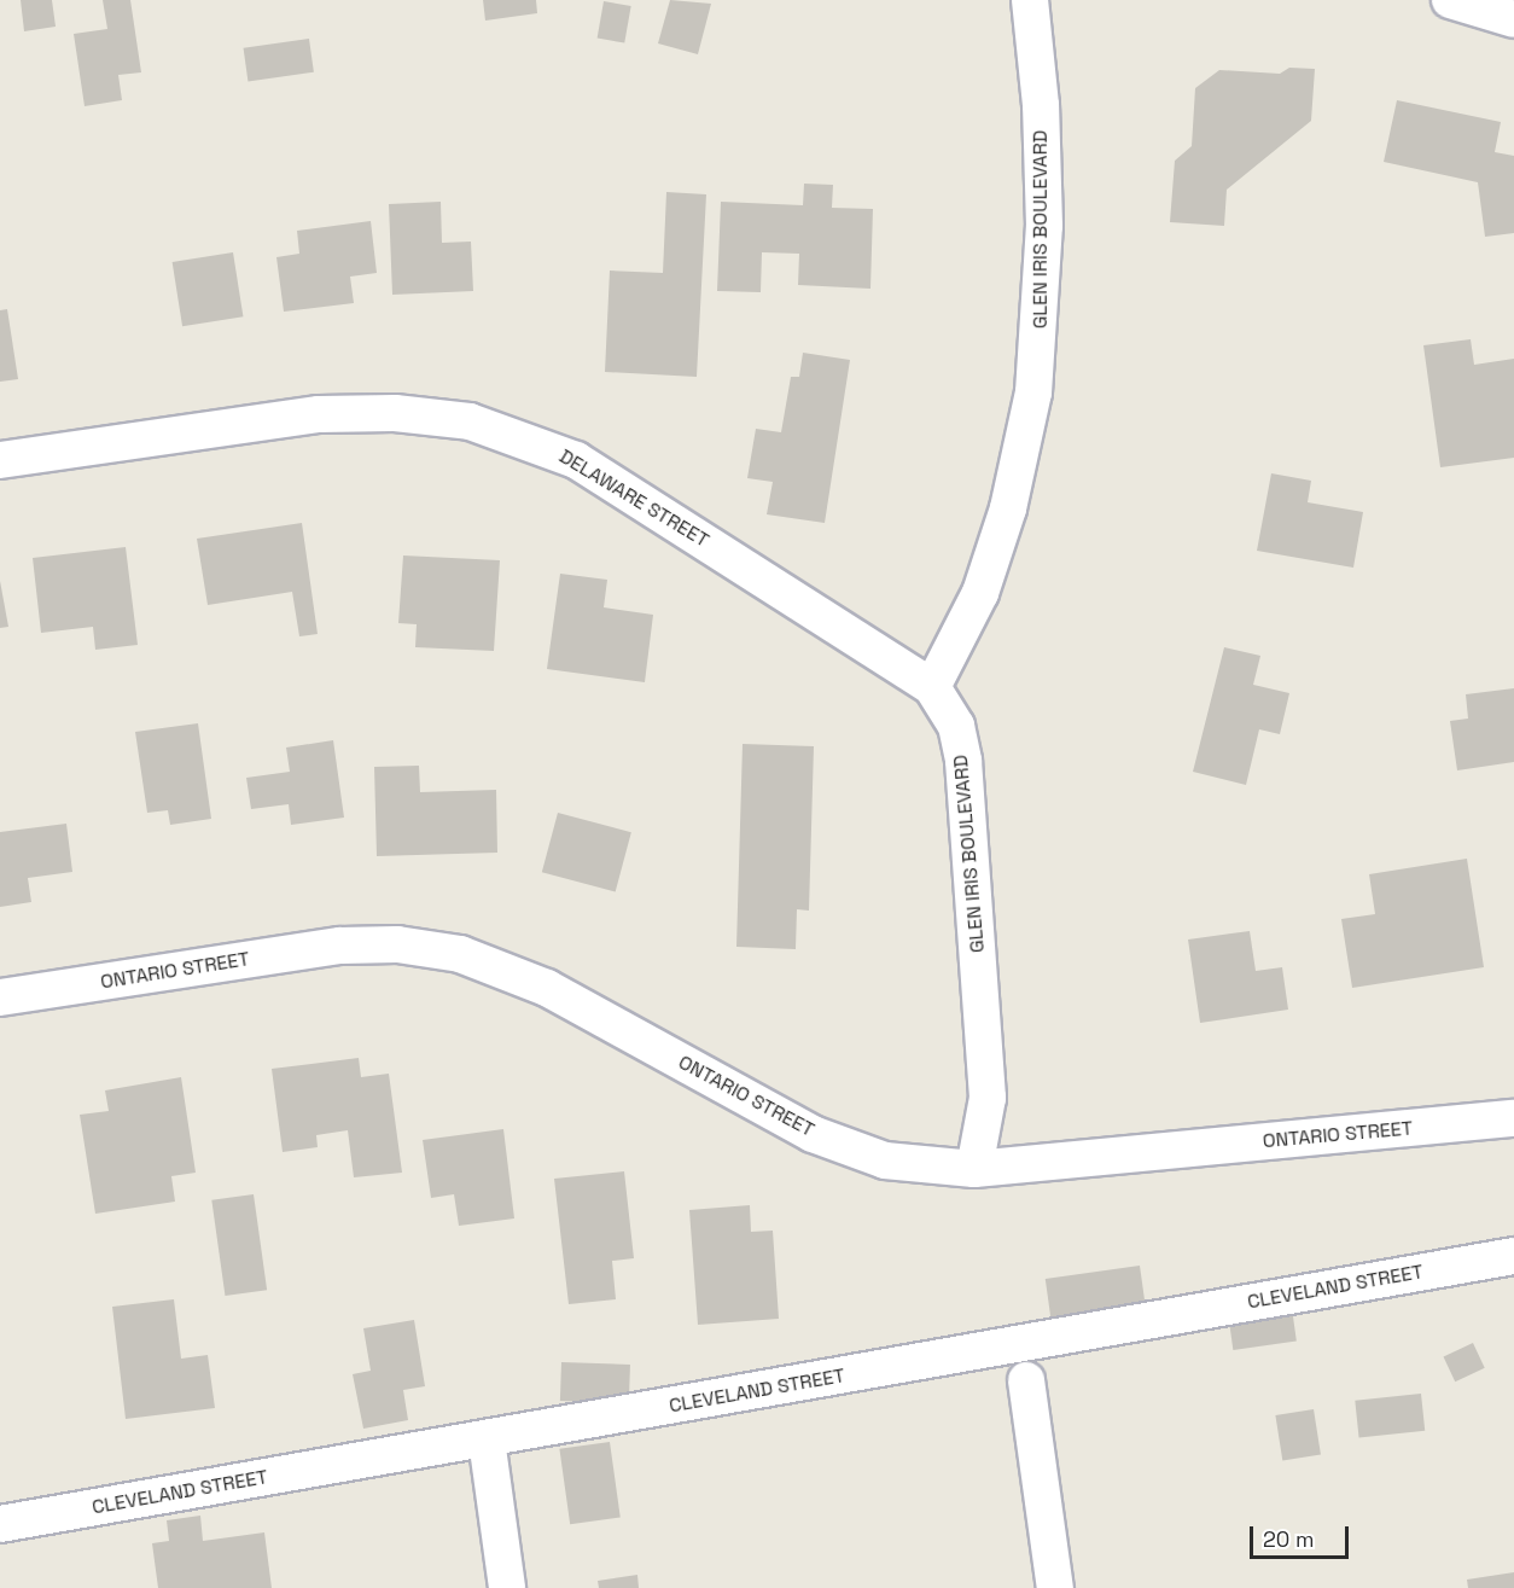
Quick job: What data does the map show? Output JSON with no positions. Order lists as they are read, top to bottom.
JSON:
{
  "streets": {
    "street": [
      "GLEN IRIS BOULEVARD",
      "DELAWARE STREET",
      "ONTARIO STREET",
      "CLEVELAND STREET"
    ]
  },
  "crossings": [
    ["GLEN IRIS BOULEVARD", "DELAWARE STREET"],
    ["GLEN IRIS BOULEVARD", "ONTARIO STREET"]
  ],
  "scale_bar": "20 m"
}
